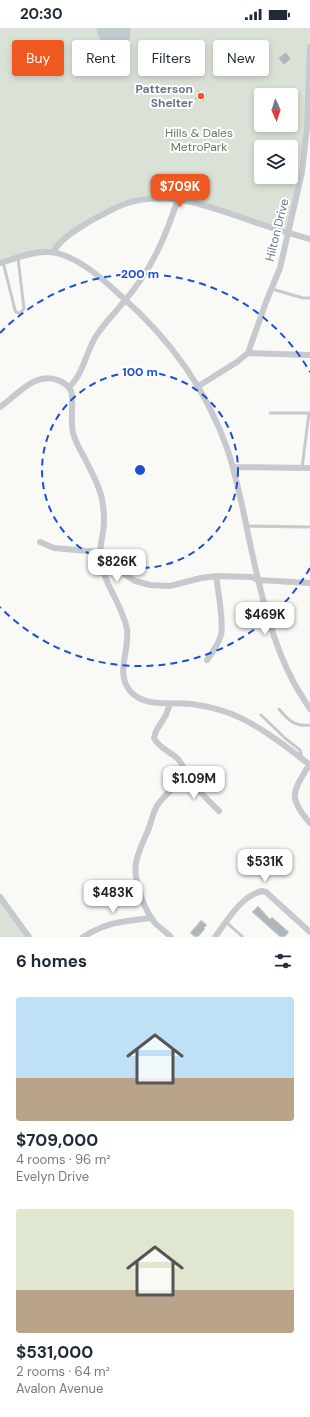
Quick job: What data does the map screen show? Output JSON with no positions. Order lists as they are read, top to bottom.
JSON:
{
  "streets": {
    "street": ["Hilton Drive"]
  },
  "parks": ["Hills & Dales MetroPark"],
  "places": ["Patterson Shelter"],
  "north": "bottom",
  "page": {
    "status": "20:30",
    "chip": [
      "Buy",
      "Rent",
      "Filters",
      "New"
    ],
    "price": [
      "$709K",
      "$826K",
      "$469K",
      "$1.09M",
      "$531K",
      "$483K"
    ],
    "heading": "6 homes",
    "list": [
      {
        "name": "$709,000",
        "note": "4 rooms · 96 m² · Evelyn Drive"
      },
      {
        "name": "$531,000",
        "note": "2 rooms · 64 m² · Avalon Avenue"
      }
    ]
  },
  "rings": ["200 m", "100 m"]
}
